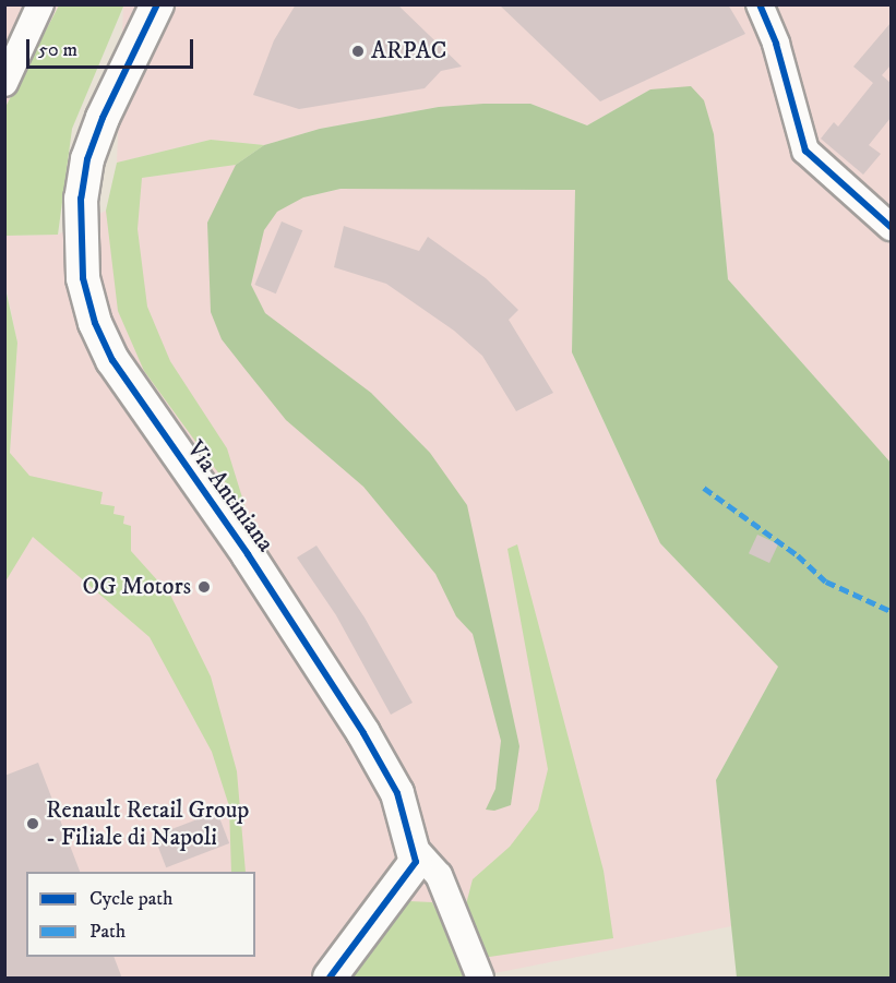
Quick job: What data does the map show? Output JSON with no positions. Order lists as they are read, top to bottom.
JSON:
{
  "streets": {
    "street": ["Via Antiniana"]
  },
  "places": ["ARPAC", "OG Motors", "Renault Retail Group - Filiale di Napoli"],
  "legend": ["Cycle path", "Path"],
  "scale_bar": "50 m"
}
